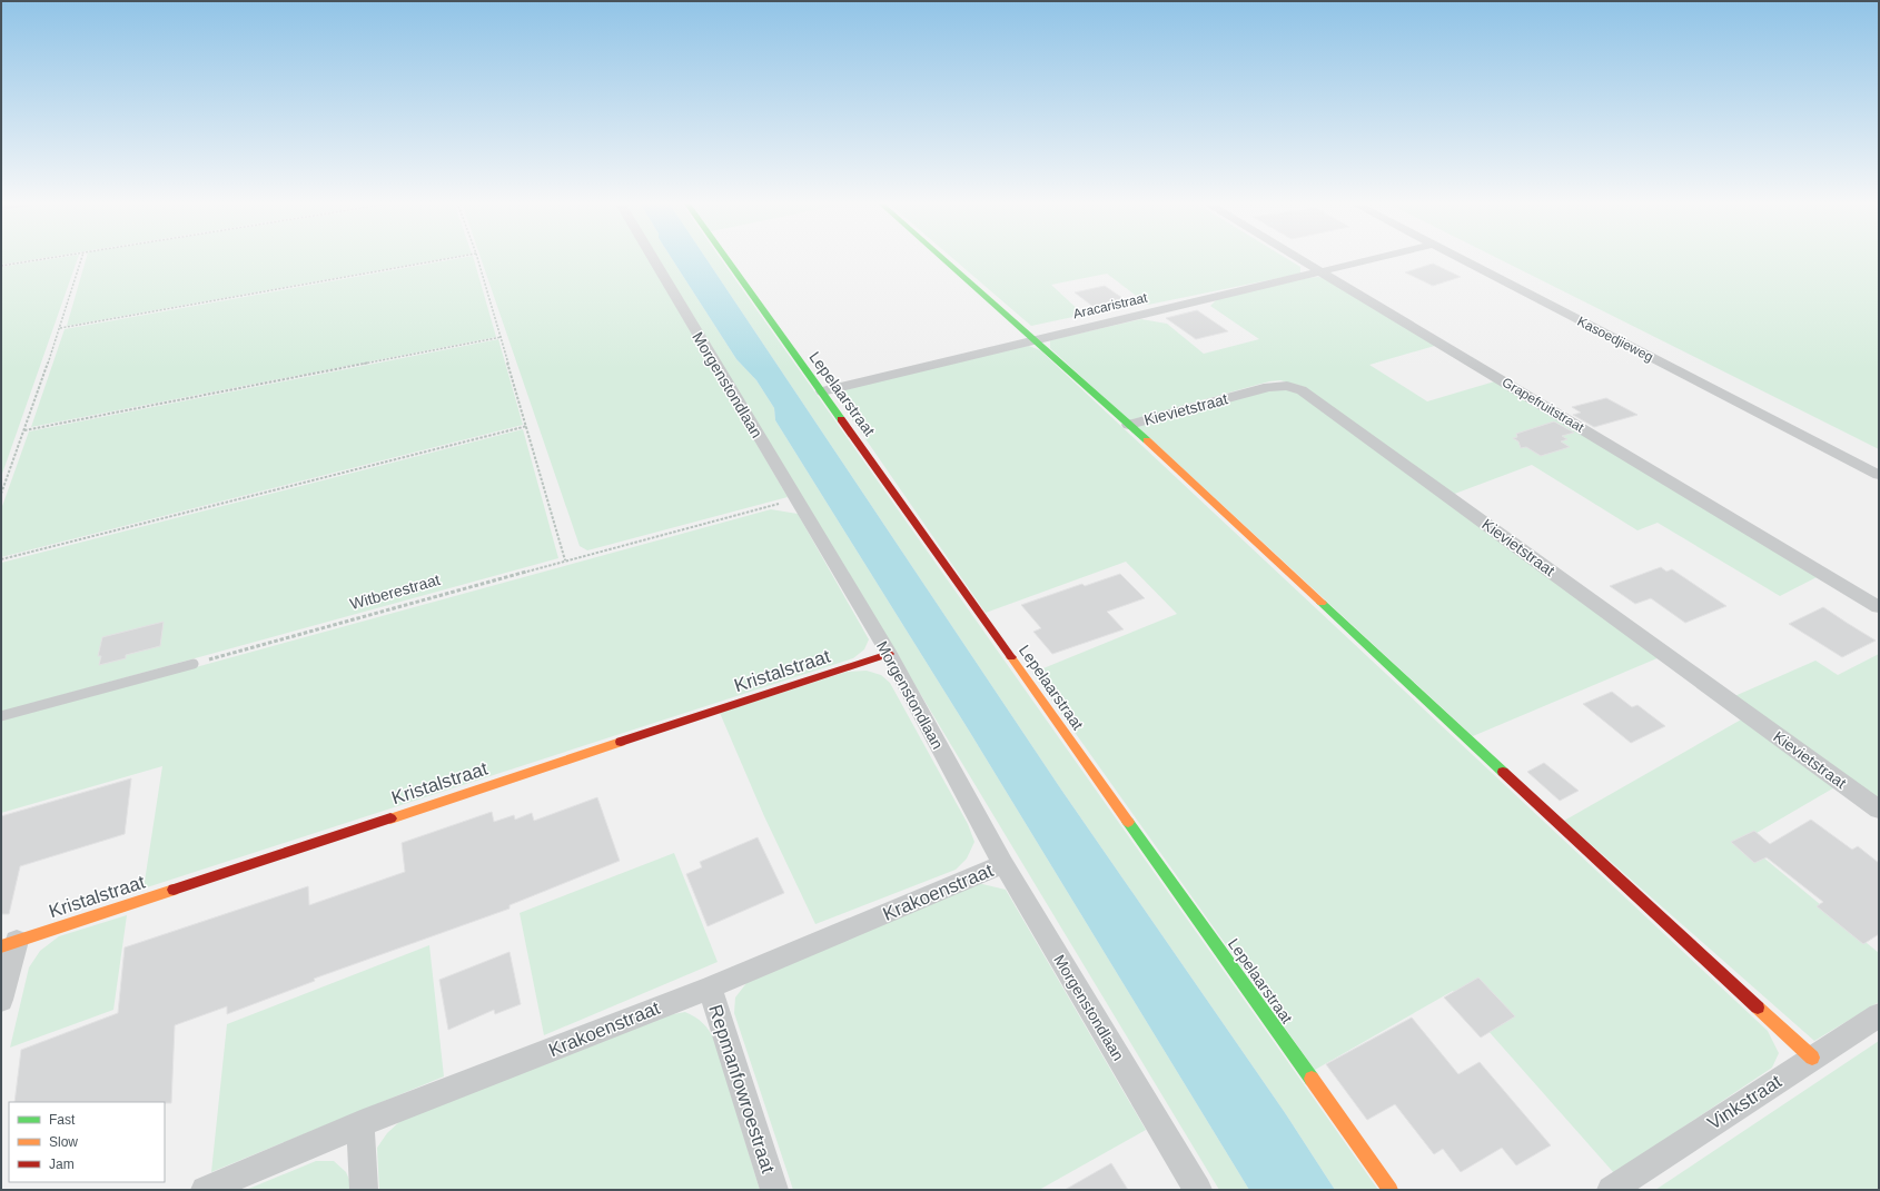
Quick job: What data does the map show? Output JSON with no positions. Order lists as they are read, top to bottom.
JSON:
{
  "streets": {
    "street": [
      "Aracaristraat",
      "Kasoedjieweg",
      "Morgenstondlaan",
      "Lepelaarstraat",
      "Grapefruitstraat",
      "Kievietstraat",
      "Kristalstraat",
      "Krakoenstraat",
      "Repmanfowroestraat",
      "Vinkstraat"
    ],
    "path": ["Witberestraat"]
  },
  "crossings": [
    ["Aracaristraat", "Lepelaarstraat"],
    ["Aracaristraat", "Grapefruitstraat"],
    ["Morgenstondlaan", "Witberestraat"],
    ["Morgenstondlaan", "Kristalstraat"],
    ["Morgenstondlaan", "Krakoenstraat"],
    ["Krakoenstraat", "Repmanfowroestraat"]
  ],
  "legend": ["Fast", "Slow", "Jam"]
}
